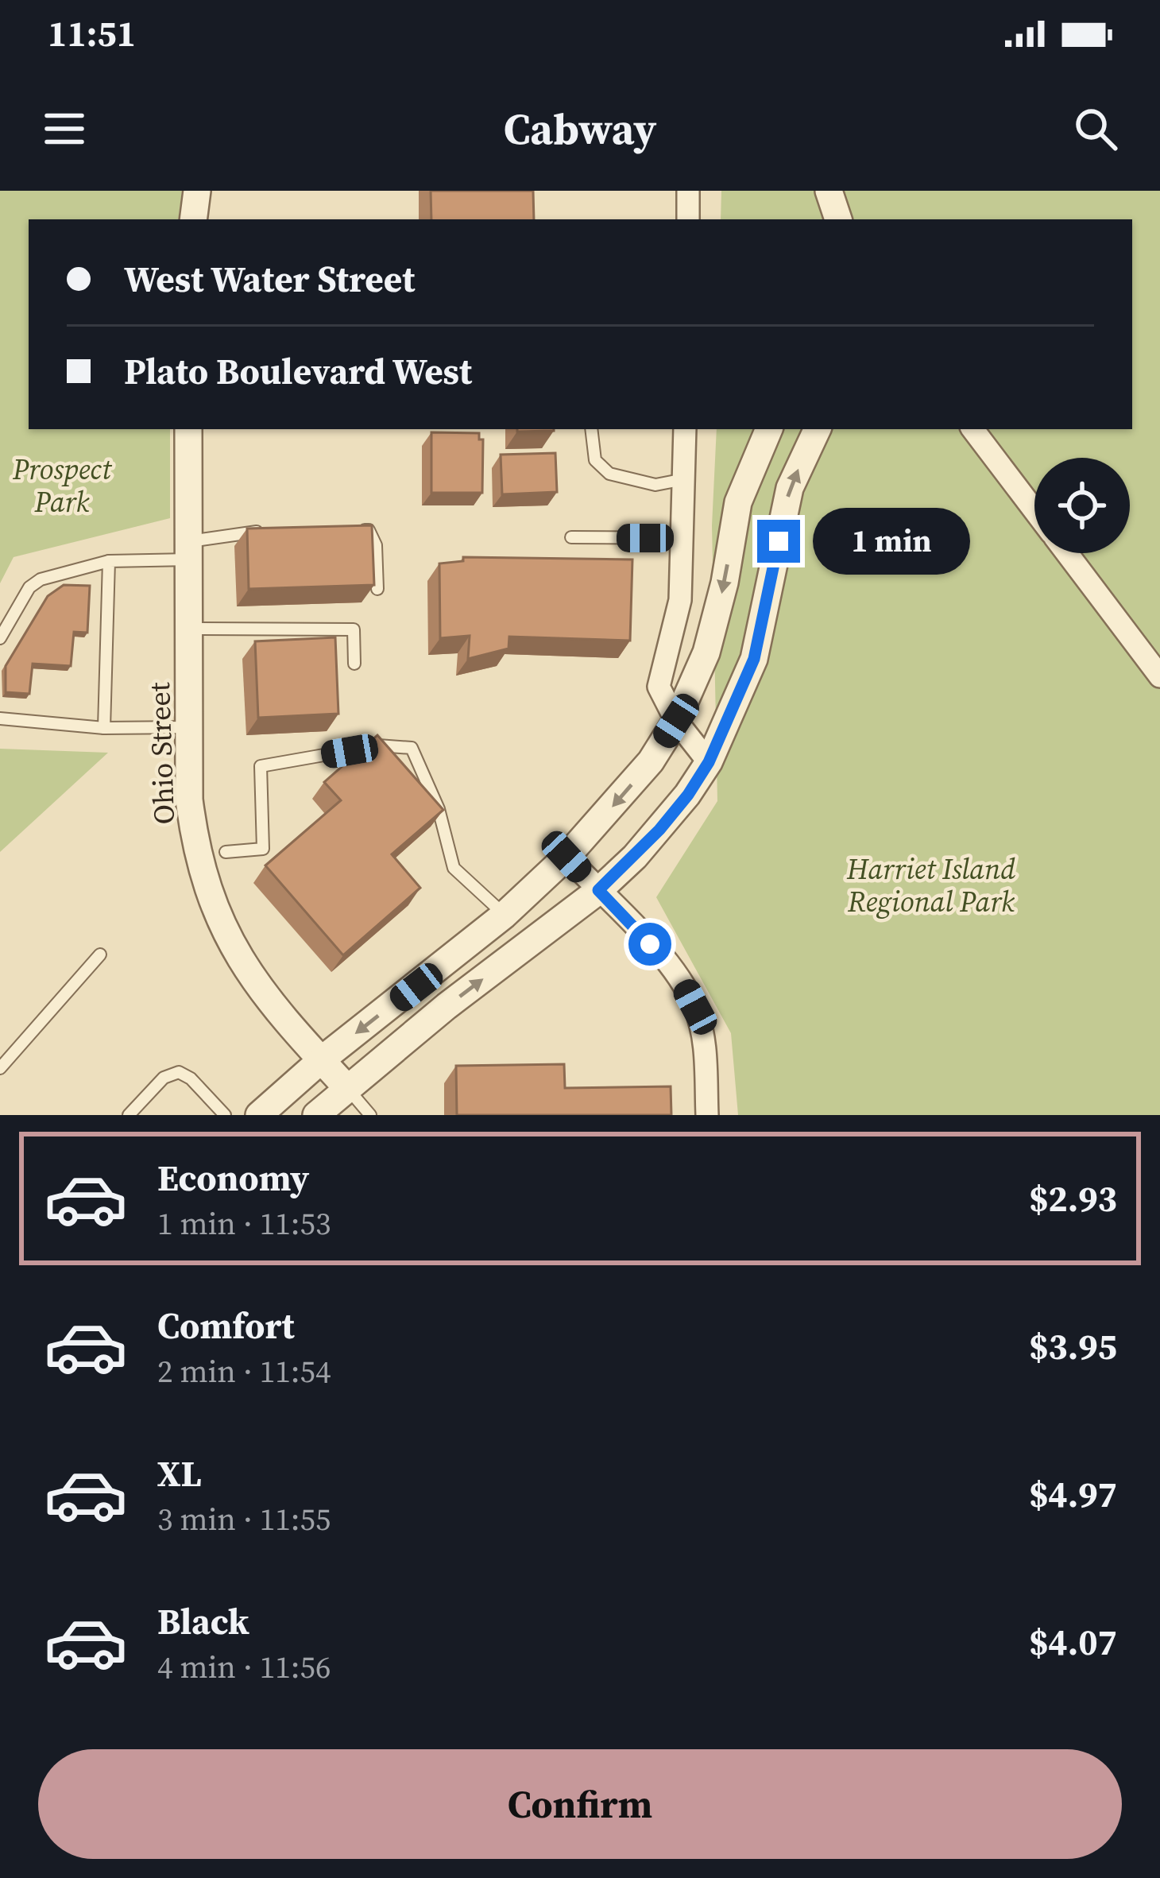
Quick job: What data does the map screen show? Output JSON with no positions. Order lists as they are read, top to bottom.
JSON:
{
  "streets": {
    "street": ["Ohio Street"]
  },
  "parks": ["Prospect Park", "Harriet Island Regional Park"],
  "page": {
    "status": "11:51",
    "header": "Cabway",
    "banner": ["West Water Street", "Plato Boulevard West"],
    "bubble": "1 min",
    "list": [
      {
        "name": "Economy",
        "note": "1 min · 11:53",
        "value": "$2.93"
      },
      {
        "name": "Comfort",
        "note": "2 min · 11:54",
        "value": "$3.95"
      },
      {
        "name": "XL",
        "note": "3 min · 11:55",
        "value": "$4.97"
      },
      {
        "name": "Black",
        "note": "4 min · 11:56",
        "value": "$4.07"
      }
    ],
    "buttons": "Confirm"
  }
}
